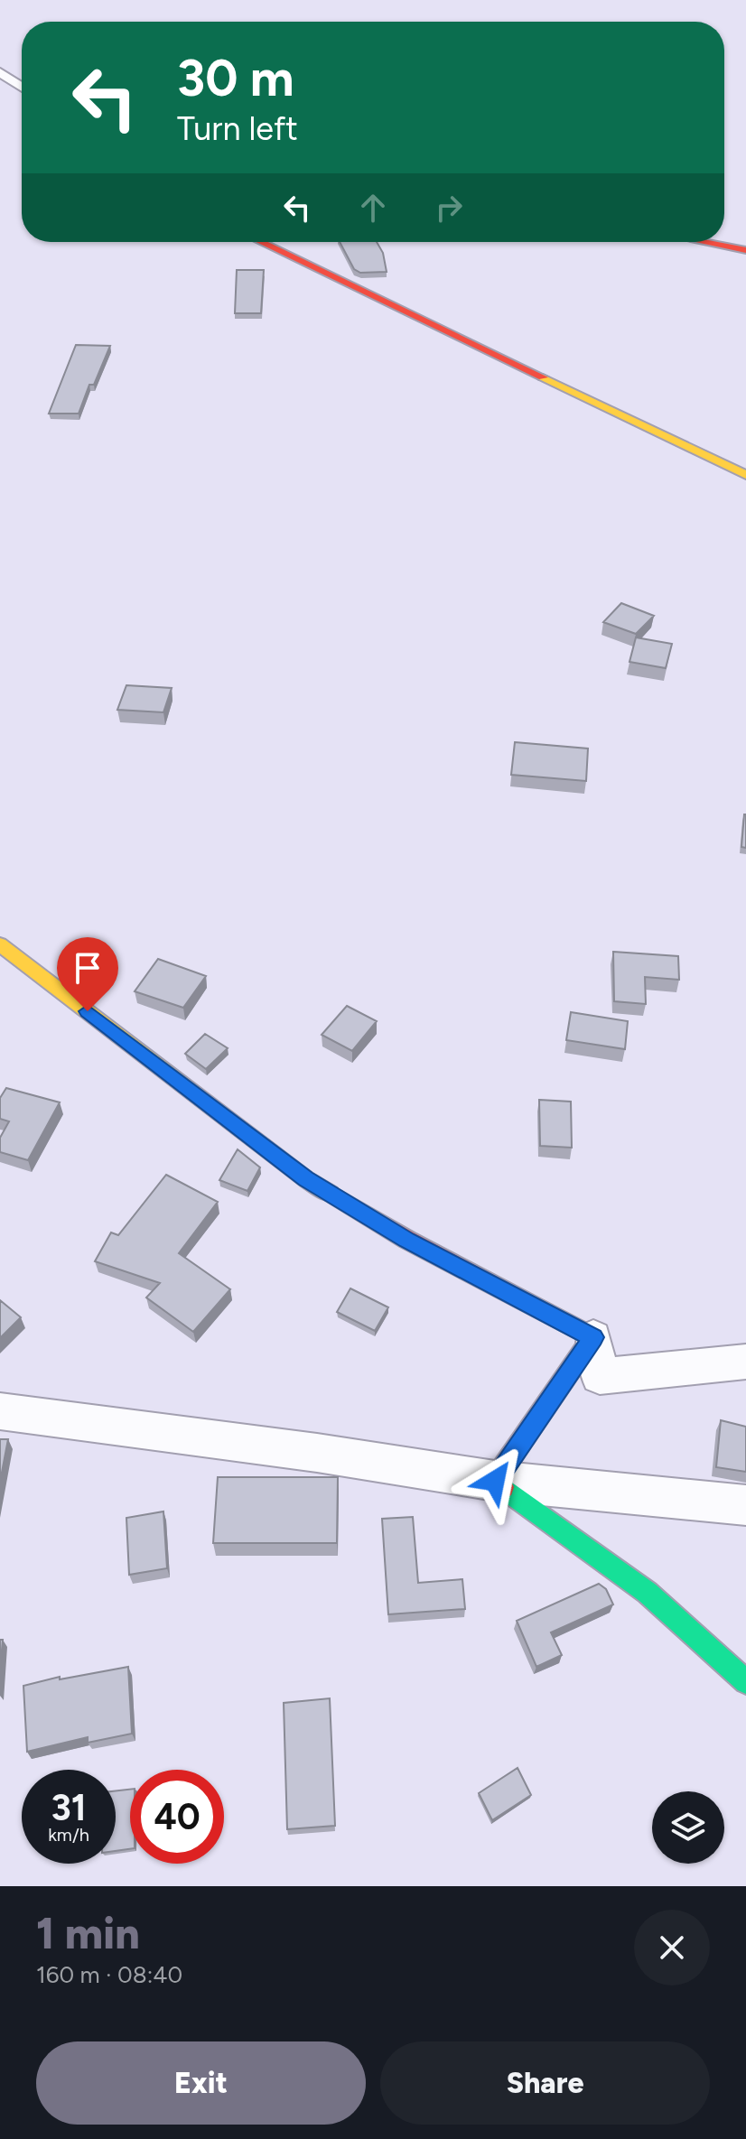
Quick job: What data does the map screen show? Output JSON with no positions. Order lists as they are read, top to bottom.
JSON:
{
  "page": {
    "turn": ["30 m", "Turn left"],
    "speed": "31 km/h",
    "limit": "40",
    "heading": ["1 min", "160 m · 08:40"],
    "buttons": ["Exit", "Share"]
  }
}
